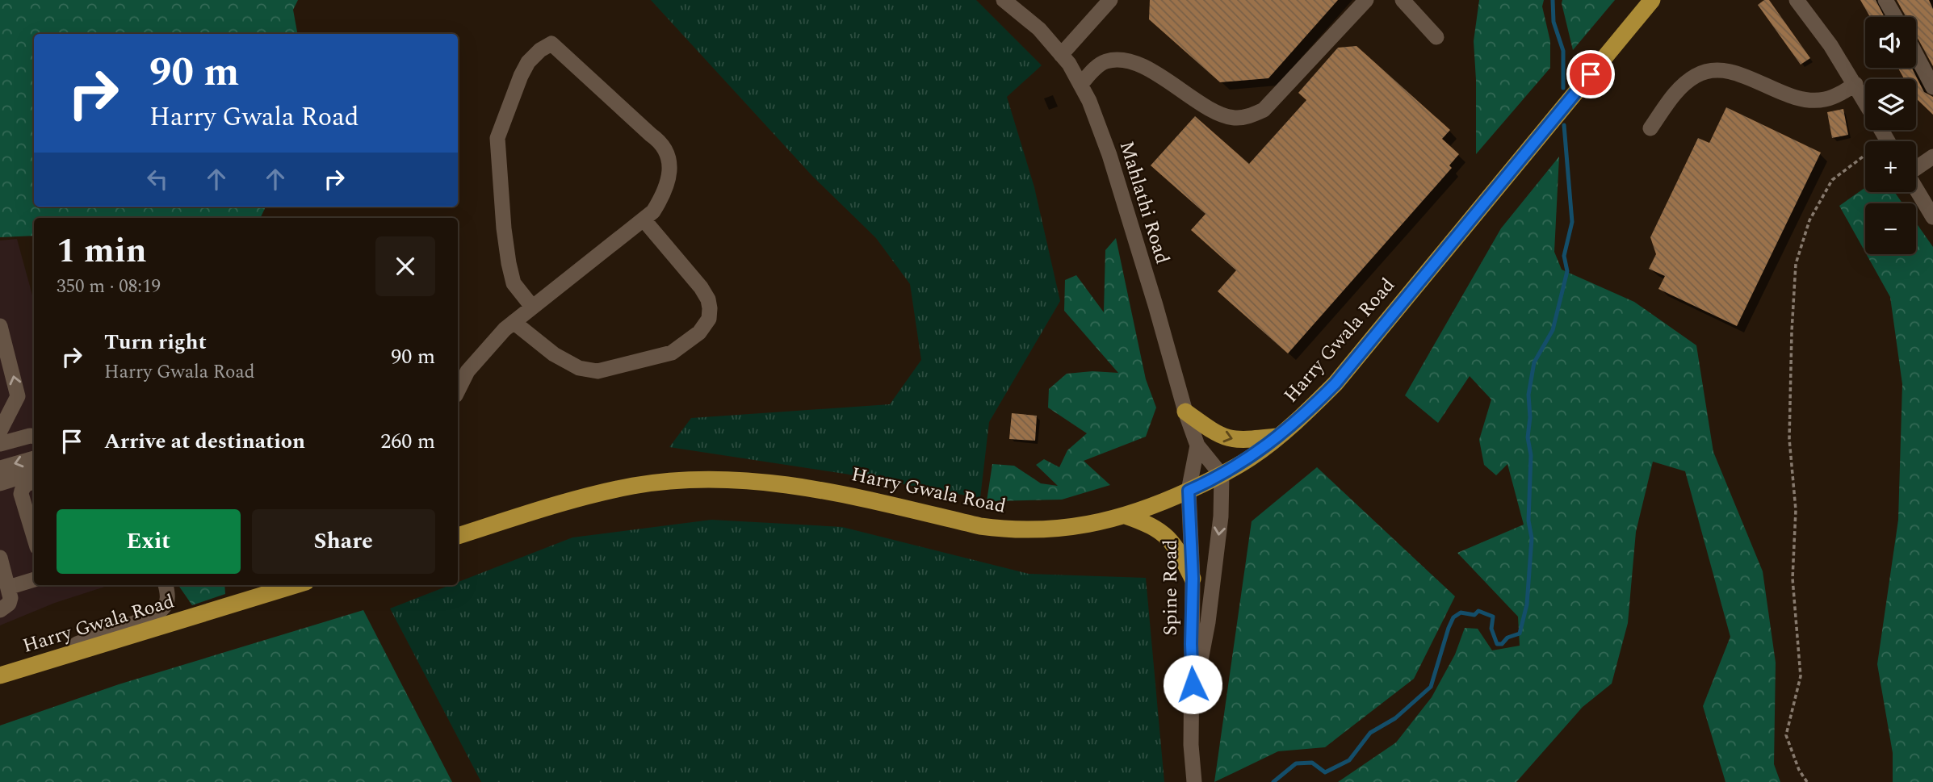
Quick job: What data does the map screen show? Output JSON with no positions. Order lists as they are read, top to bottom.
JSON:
{
  "streets": {
    "main road": ["Harry Gwala Road"],
    "street": ["Mahlathi Road", "Spine Road"]
  },
  "crossings": [
    ["Mahlathi Road", "Harry Gwala Road"],
    ["Mahlathi Road", "Spine Road"],
    ["Harry Gwala Road", "Spine Road"]
  ],
  "page": {
    "map_buttons": ["+", "−"],
    "turn": ["90 m", "Harry Gwala Road"],
    "heading": ["1 min", "350 m · 08:19"],
    "list": [
      {
        "name": "Turn right",
        "note": "Harry Gwala Road",
        "value": "90 m"
      },
      {
        "name": "Arrive at destination",
        "value": "260 m"
      }
    ],
    "buttons": ["Exit", "Share"]
  }
}
